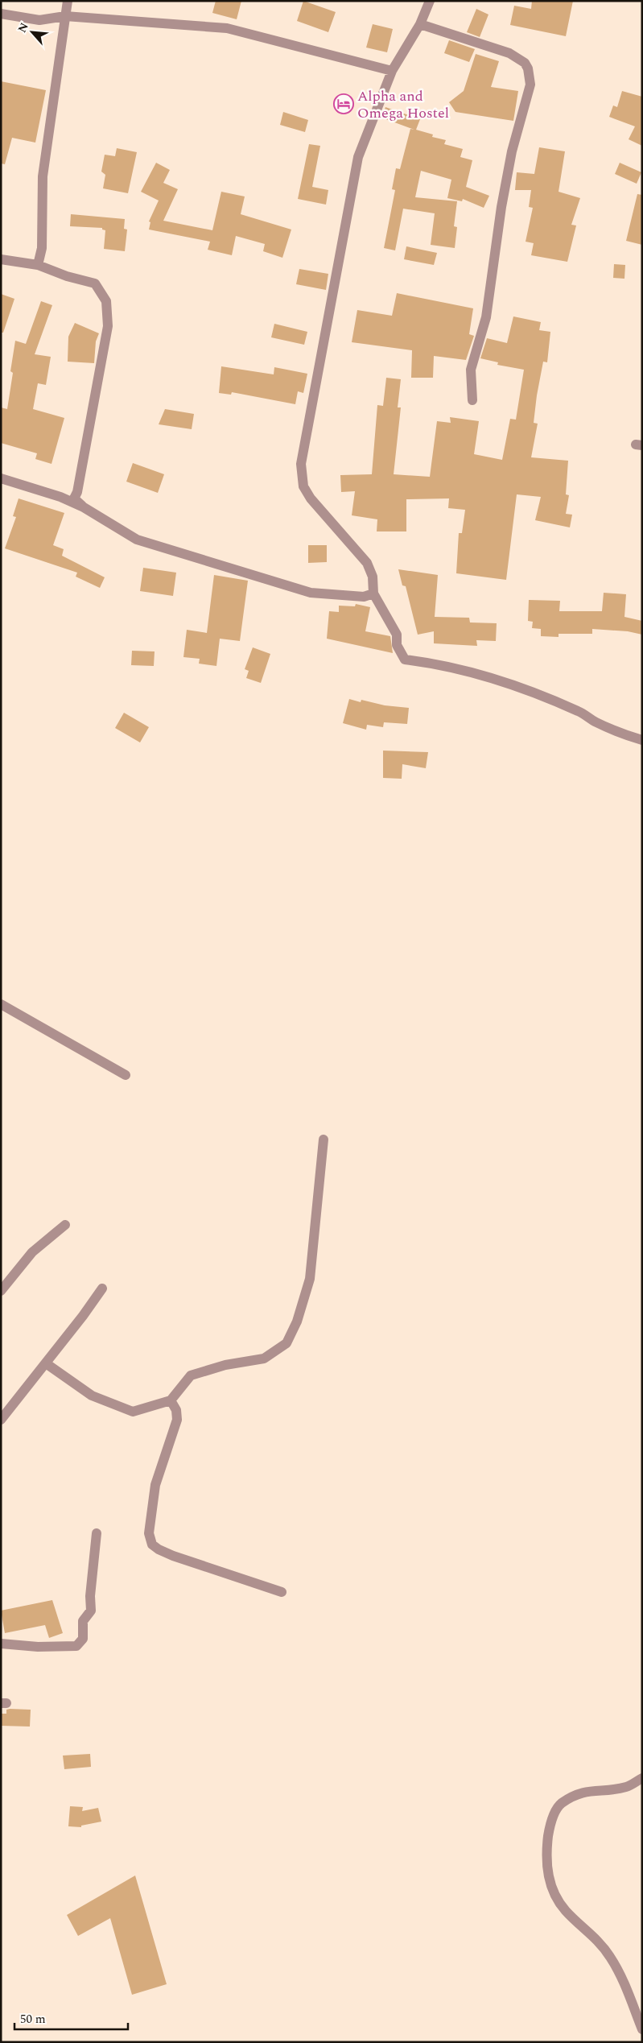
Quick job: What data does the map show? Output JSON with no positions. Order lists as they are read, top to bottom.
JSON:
{
  "places": {
    "hotel": ["Alpha and Omega Hostel"]
  },
  "scale_bar": "50 m",
  "north": "top left"
}
